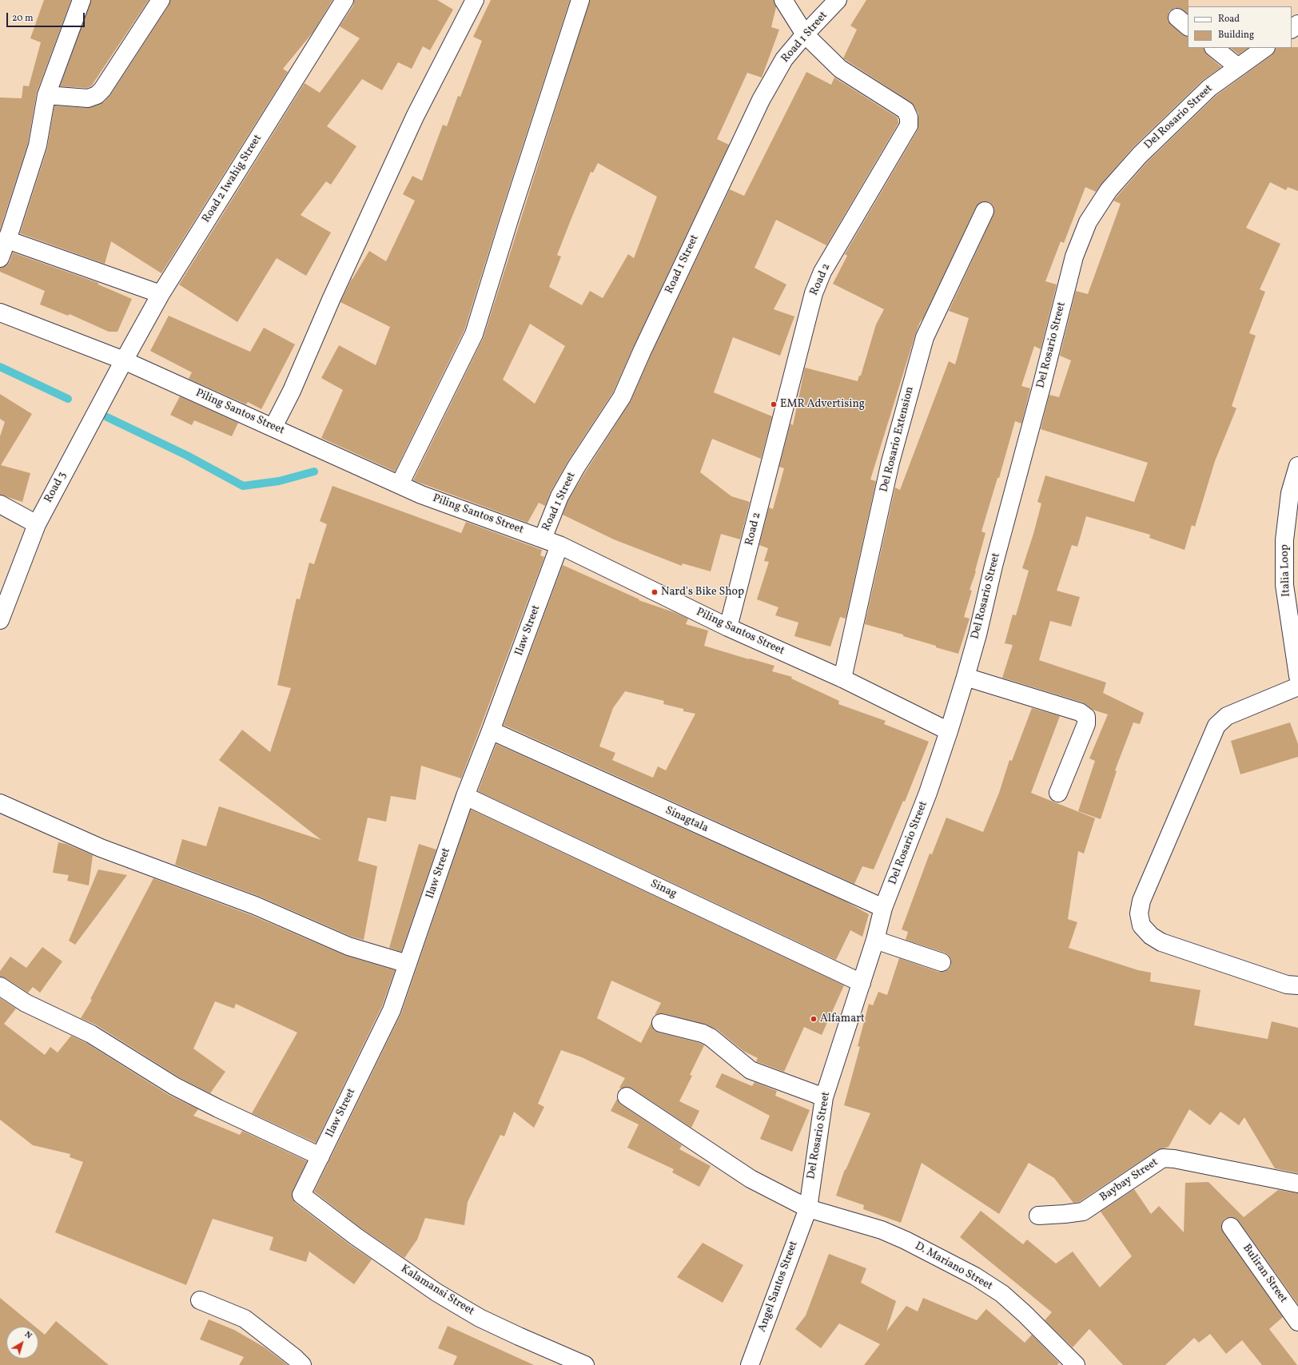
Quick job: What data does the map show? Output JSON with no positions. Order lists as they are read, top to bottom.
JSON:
{
  "streets": {
    "street": [
      "Road 1 Street",
      "Del Rosario Street",
      "Road 2 Iwahig Street",
      "Road 2",
      "Piling Santos Street",
      "Del Rosario Extension",
      "Road 3",
      "Italia Loop",
      "Ilaw Street",
      "Sinagtala",
      "Sinag",
      "Baybay Street",
      "D. Mariano Street",
      "Buliran Street",
      "Angel Santos Street",
      "Kalamansi Street"
    ]
  },
  "crossings": [
    ["Road 1 Street", "Road 2"],
    ["Road 1 Street", "Piling Santos Street"],
    ["Del Rosario Street", "Piling Santos Street"],
    ["Del Rosario Street", "Sinagtala"],
    ["Del Rosario Street", "Sinag"],
    ["Del Rosario Street", "D. Mariano Street"],
    ["Del Rosario Street", "Angel Santos Street"],
    ["Road 2 Iwahig Street", "Piling Santos Street"],
    ["Road 2 Iwahig Street", "Road 3"],
    ["Road 2", "Piling Santos Street"],
    ["Piling Santos Street", "Del Rosario Extension"],
    ["Piling Santos Street", "Road 3"],
    ["Piling Santos Street", "Ilaw Street"],
    ["Ilaw Street", "Sinagtala"],
    ["Ilaw Street", "Sinag"],
    ["Ilaw Street", "Kalamansi Street"],
    ["D. Mariano Street", "Angel Santos Street"]
  ],
  "places": ["EMR Advertising", "Nard's Bike Shop", "Alfamart"],
  "legend": ["Road", "Building"],
  "scale_bar": "20 m",
  "north": "top right"
}
